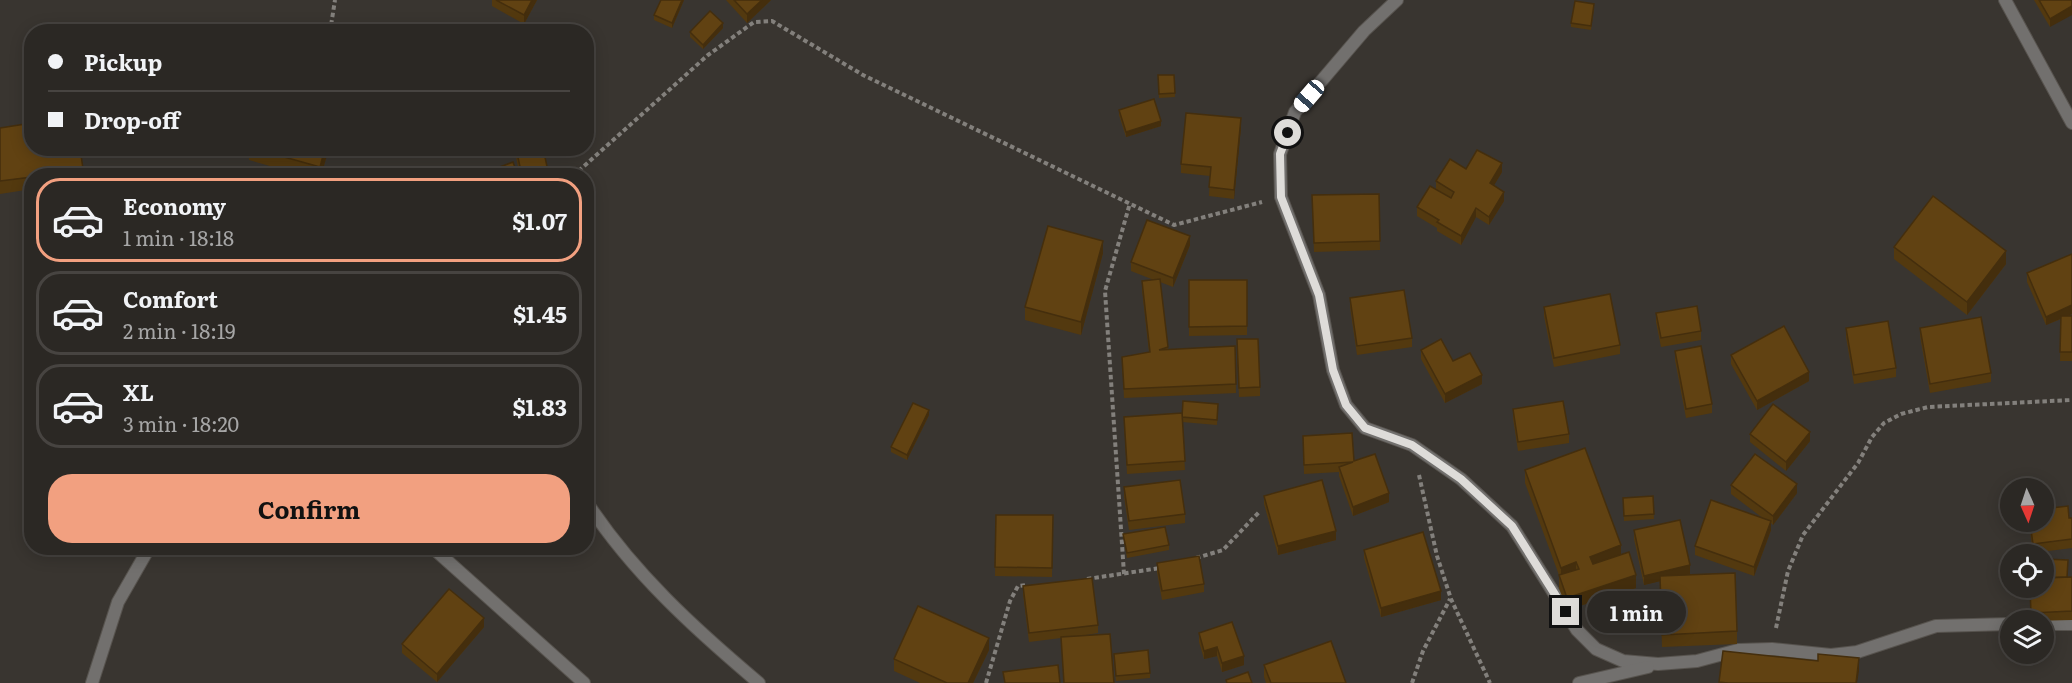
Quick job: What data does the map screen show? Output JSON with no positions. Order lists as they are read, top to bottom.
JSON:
{
  "north": "bottom",
  "page": {
    "banner": ["Pickup", "Drop-off"],
    "list": [
      {
        "name": "Economy",
        "note": "1 min · 18:18",
        "value": "$1.07"
      },
      {
        "name": "Comfort",
        "note": "2 min · 18:19",
        "value": "$1.45"
      },
      {
        "name": "XL",
        "note": "3 min · 18:20",
        "value": "$1.83"
      }
    ],
    "buttons": "Confirm",
    "bubble": "1 min"
  }
}
